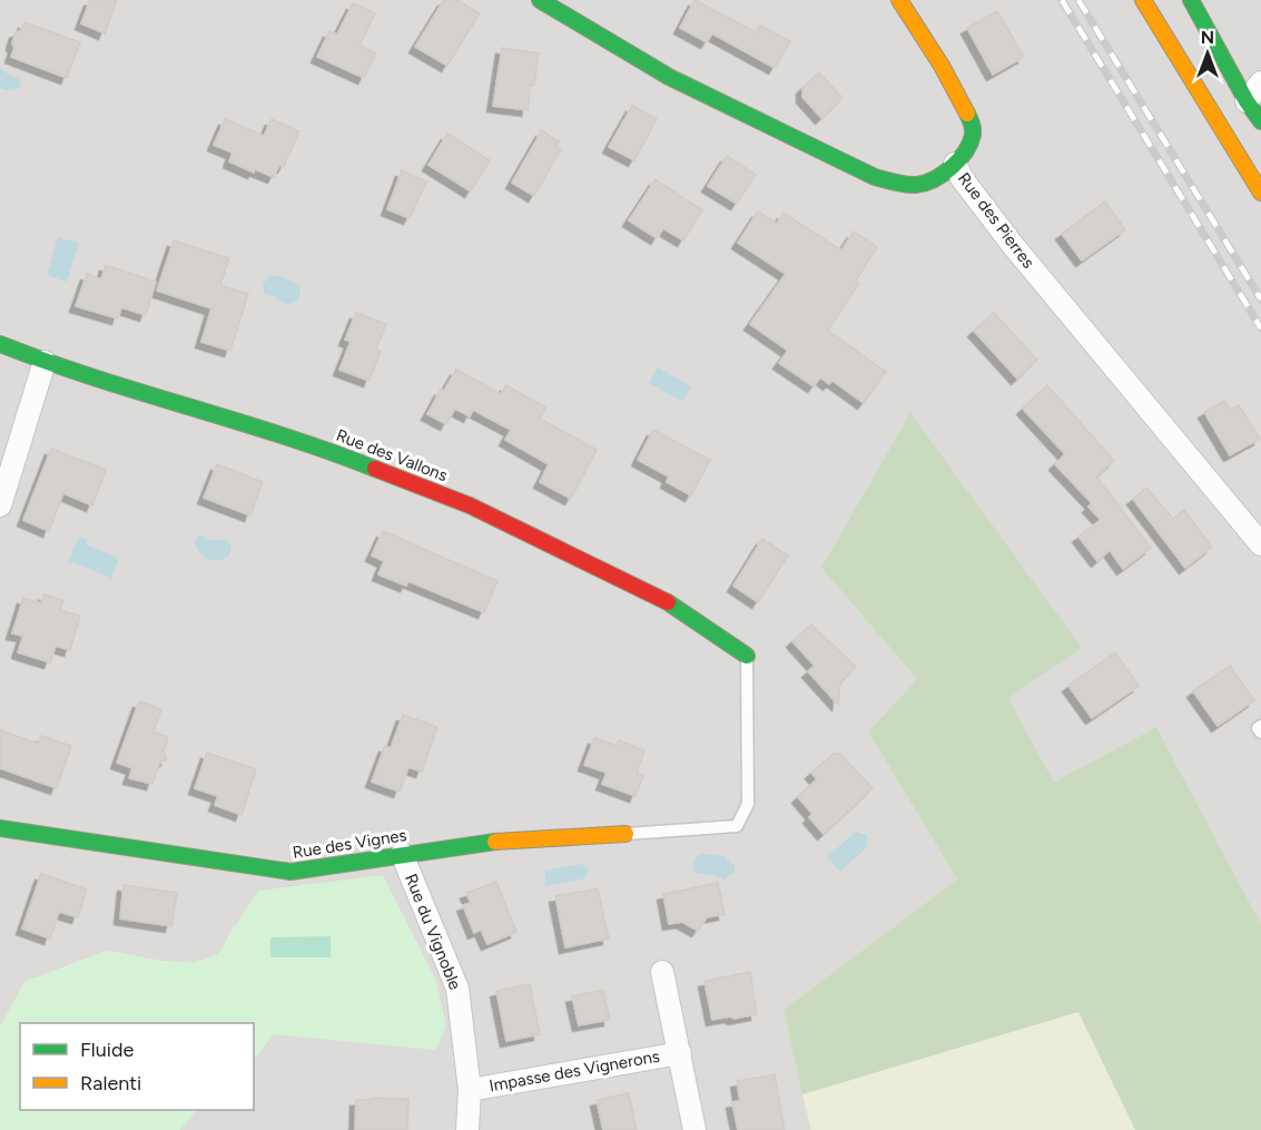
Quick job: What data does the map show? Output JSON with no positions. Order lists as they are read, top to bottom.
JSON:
{
  "streets": {
    "street": [
      "Rue des Pierres",
      "Rue des Vallons",
      "Rue des Vignes",
      "Rue du Vignoble",
      "Impasse des Vignerons"
    ]
  },
  "crossings": [
    ["Rue des Vignes", "Rue du Vignoble"],
    ["Rue du Vignoble", "Impasse des Vignerons"]
  ],
  "legend": ["Fluide", "Ralenti"],
  "north": "top"
}
